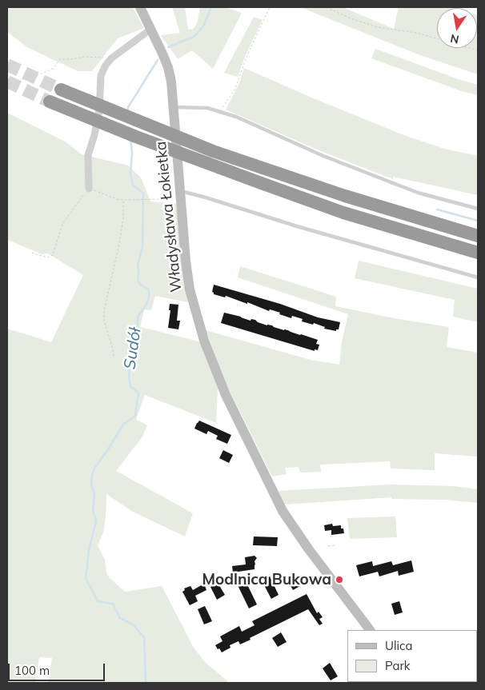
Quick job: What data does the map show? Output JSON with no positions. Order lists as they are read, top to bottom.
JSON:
{
  "streets": {
    "street": ["Władysława Łokietka"]
  },
  "water": ["Sudół"],
  "places": ["Modlnica Bukowa"],
  "legend": ["Ulica", "Park"],
  "scale_bar": "100 m",
  "north": "bottom"
}
